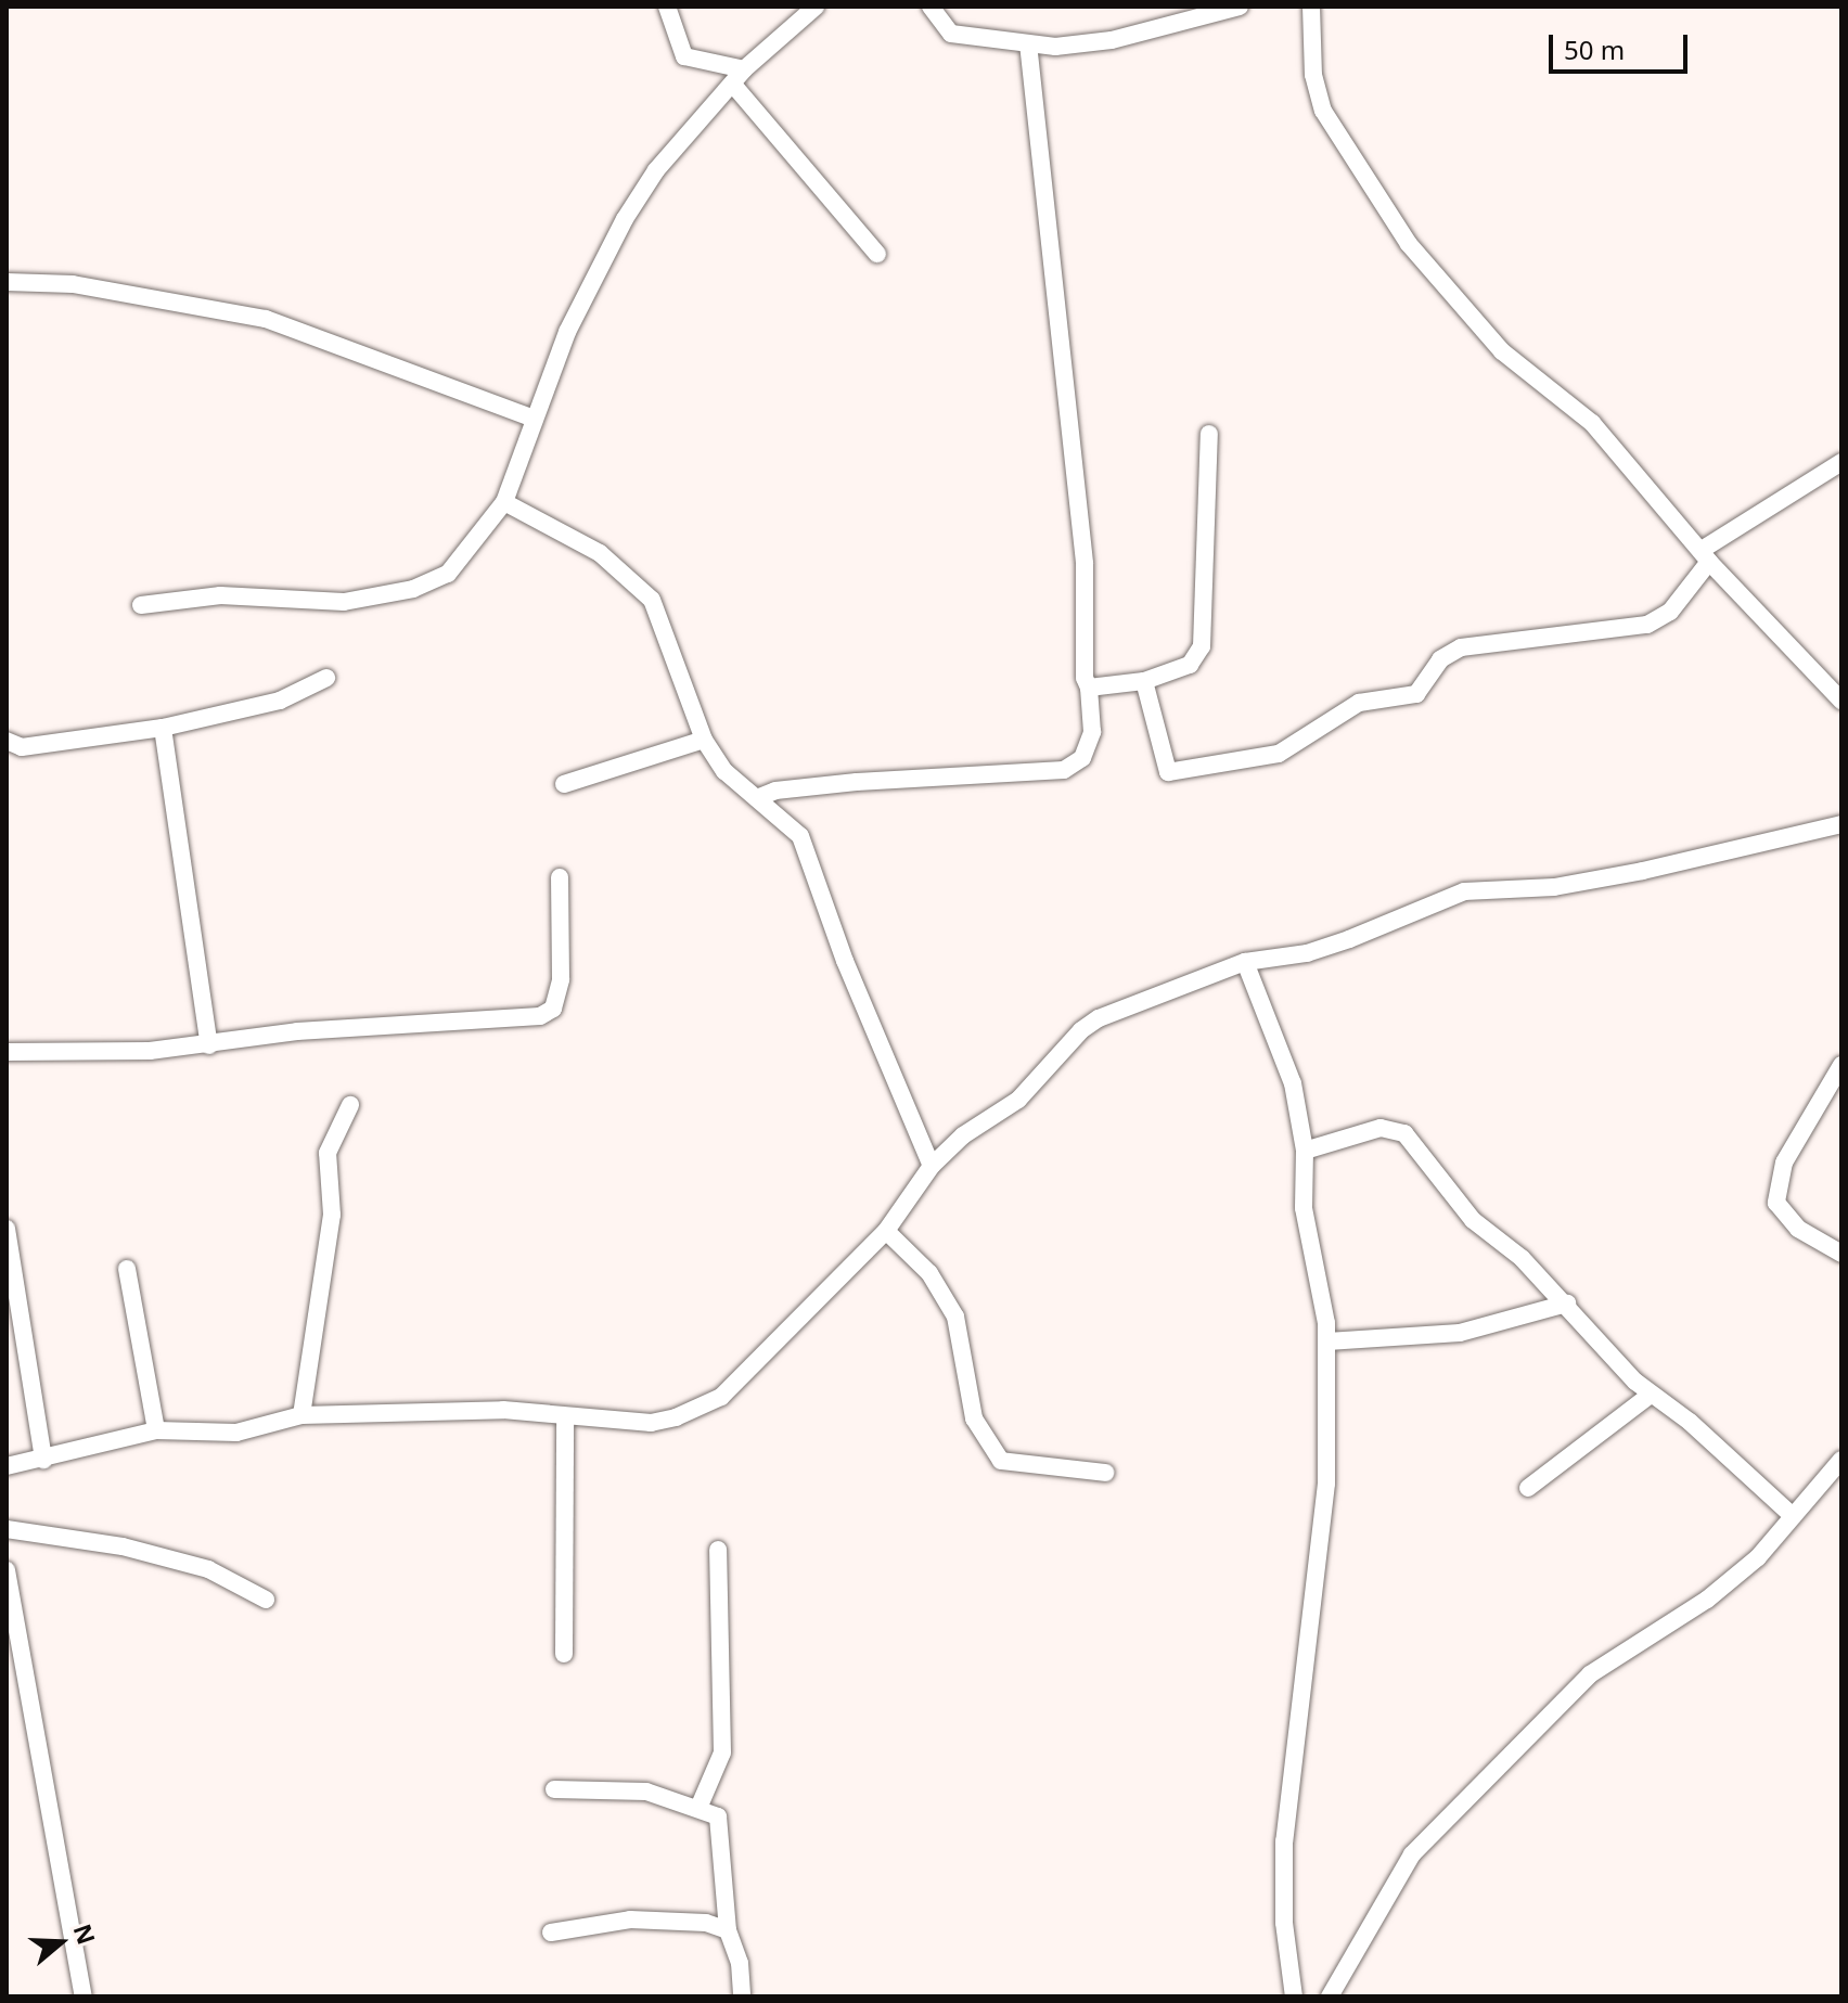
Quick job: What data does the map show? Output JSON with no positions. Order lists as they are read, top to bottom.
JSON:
{
  "scale_bar": "50 m",
  "north": "right"
}
